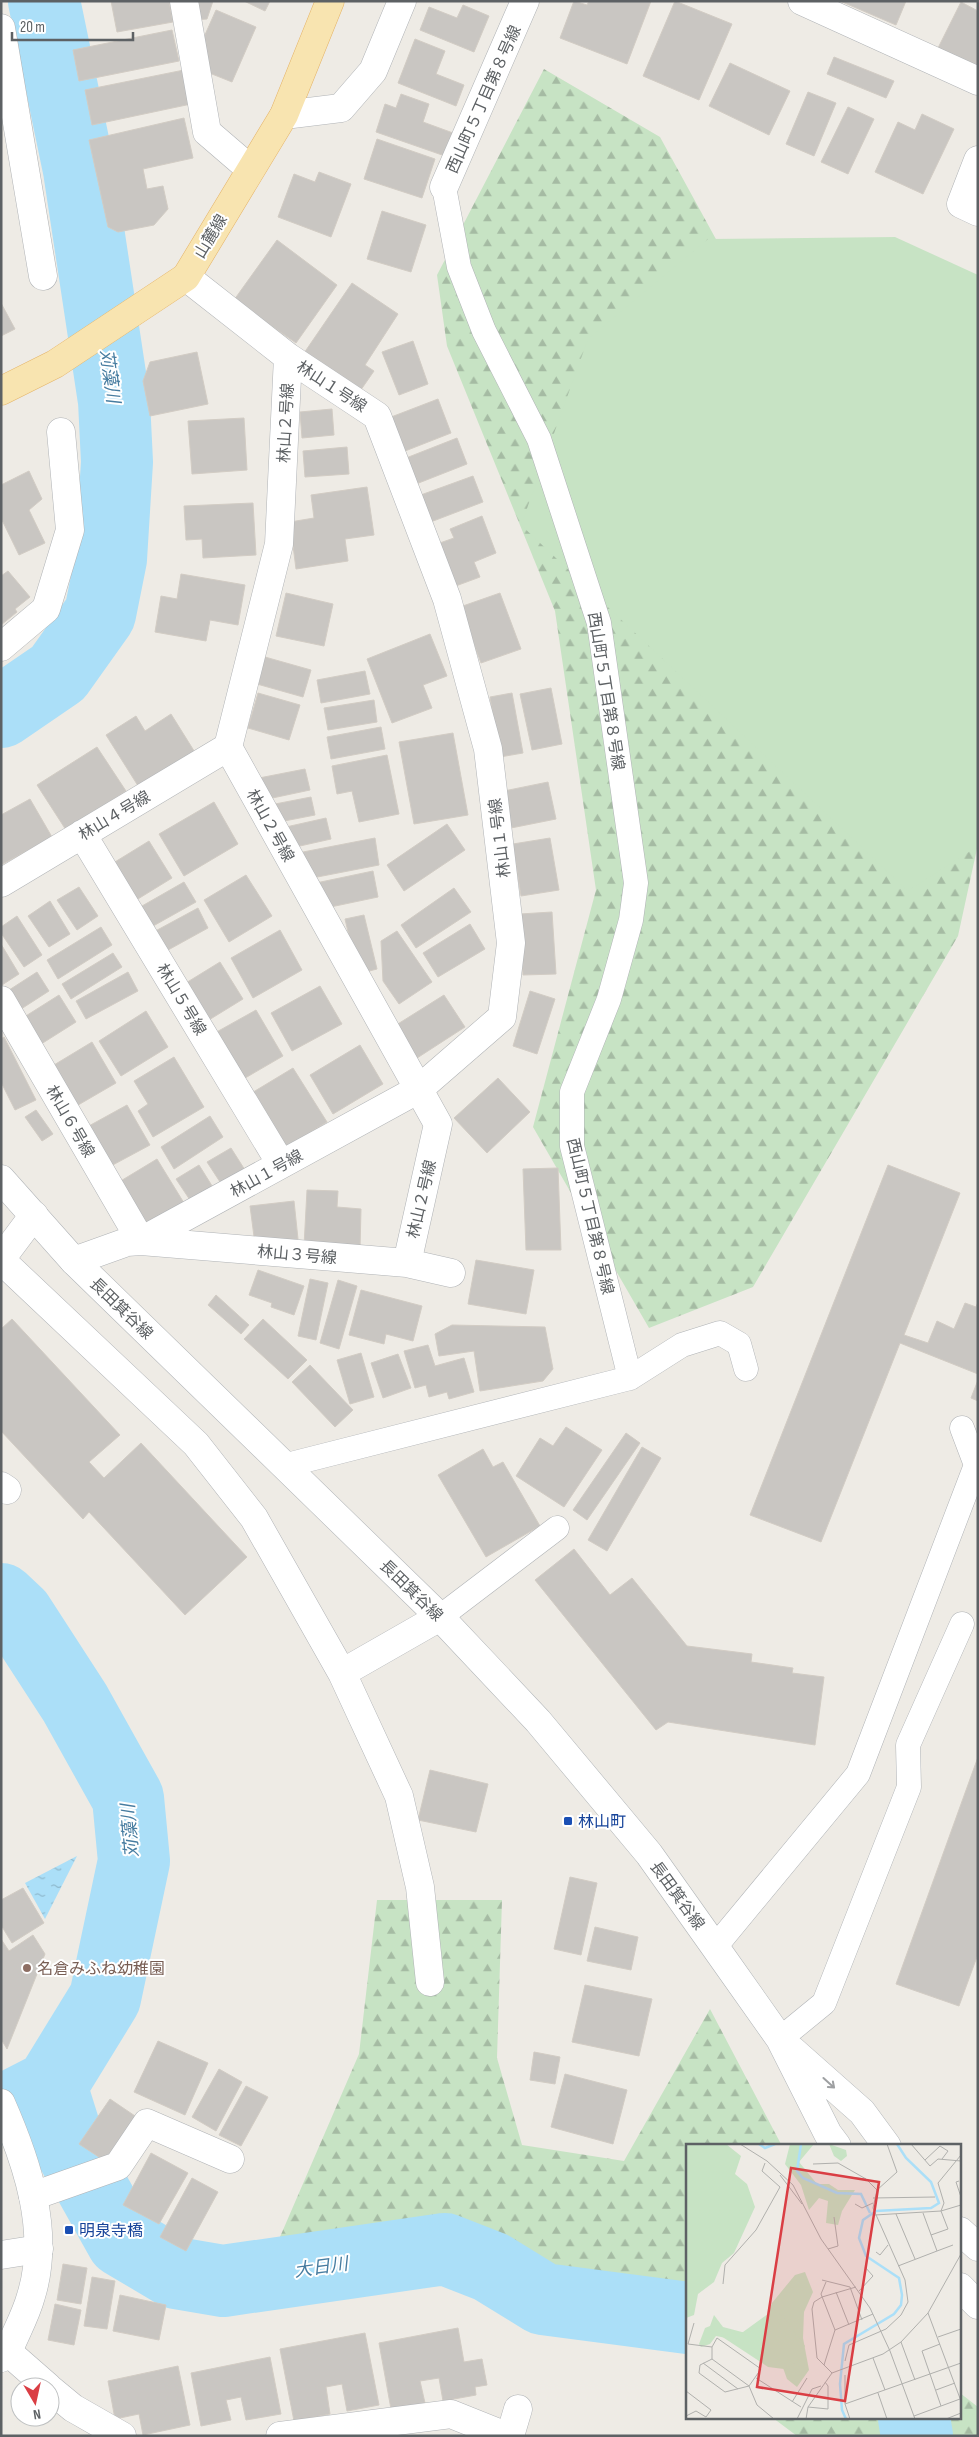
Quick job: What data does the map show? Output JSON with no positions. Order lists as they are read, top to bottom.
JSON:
{
  "streets": {
    "main road": ["山麓線"],
    "street": [
      "西山町５丁目第８号線",
      "林山１号線",
      "林山２号線",
      "林山４号線",
      "林山５号線",
      "林山６号線",
      "林山３号線",
      "長田箕谷線"
    ]
  },
  "crossings": [
    ["山麓線", "林山１号線"],
    ["林山１号線", "林山２号線"],
    ["林山１号線", "林山５号線"],
    ["林山１号線", "林山６号線"],
    ["林山１号線", "林山３号線"],
    ["林山１号線", "長田箕谷線"],
    ["林山２号線", "林山４号線"],
    ["林山２号線", "林山３号線"],
    ["林山４号線", "林山５号線"],
    ["林山６号線", "林山３号線"]
  ],
  "water": ["苅藻川", "大日川"],
  "places": {
    "transit": ["林山町", "明泉寺橋"],
    "other": ["名倉みふね幼稚園"]
  },
  "scale_bar": "20 m",
  "north": "bottom"
}
